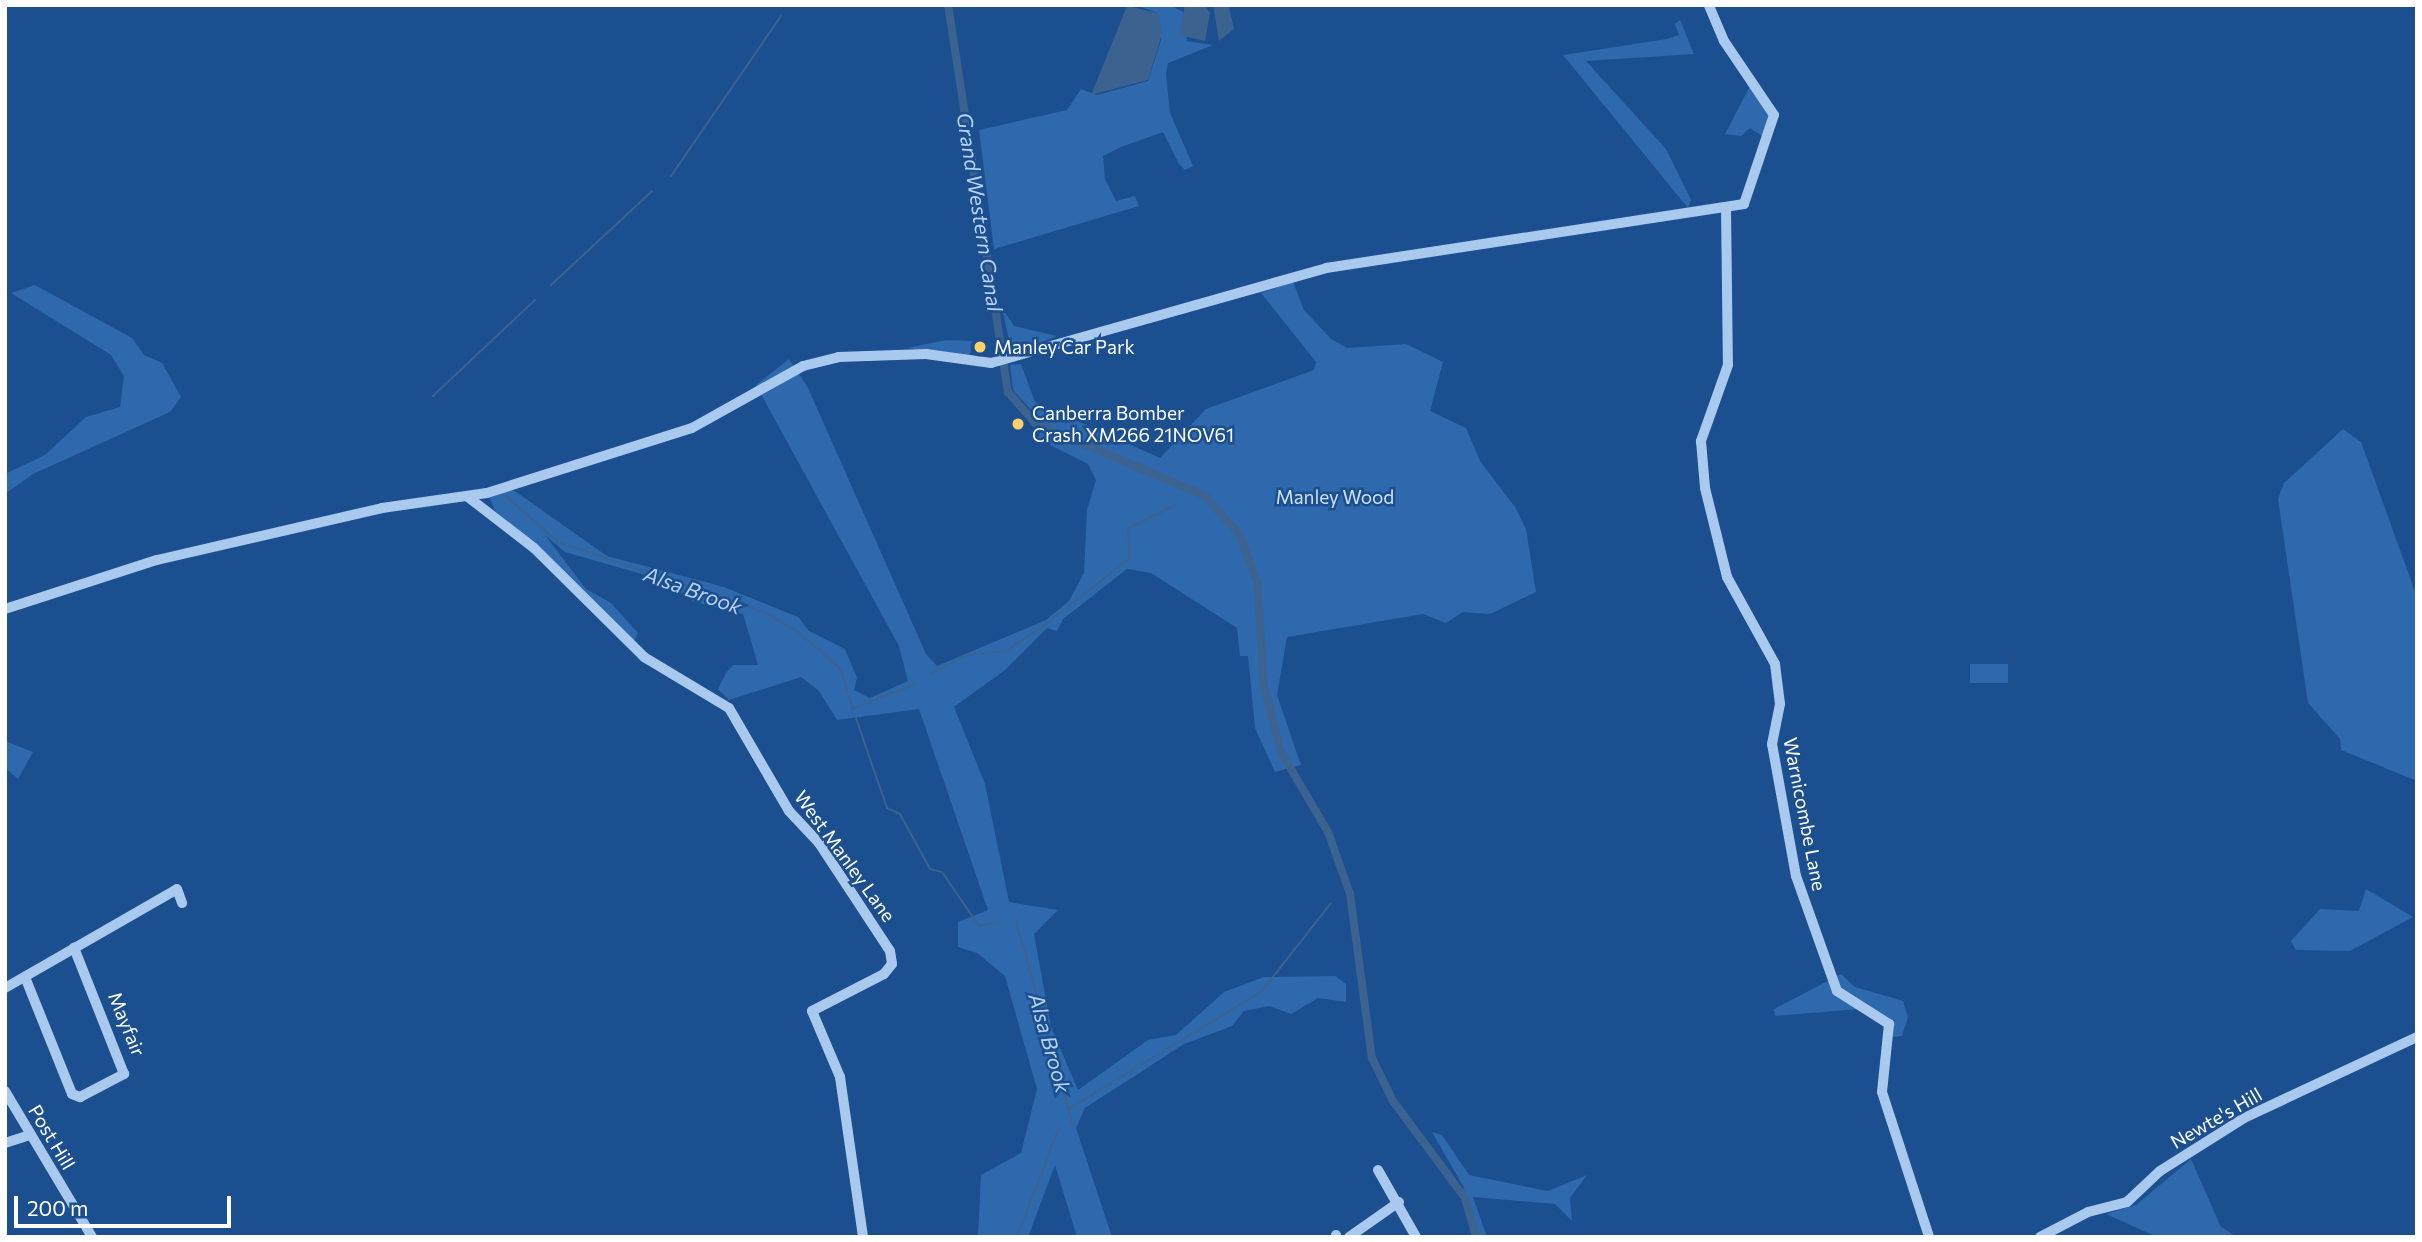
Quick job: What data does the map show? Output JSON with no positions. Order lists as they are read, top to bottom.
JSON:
{
  "streets": {
    "street": [
      "Warnicombe Lane",
      "West Manley Lane",
      "Mayfair",
      "Newte's Hill",
      "Post Hill"
    ]
  },
  "water": ["Grand Western Canal", "Alsa Brook"],
  "parks": ["Manley Wood"],
  "places": ["Manley Car Park", "Canberra Bomber Crash XM266 21NOV61"],
  "scale_bar": "200 m"
}
